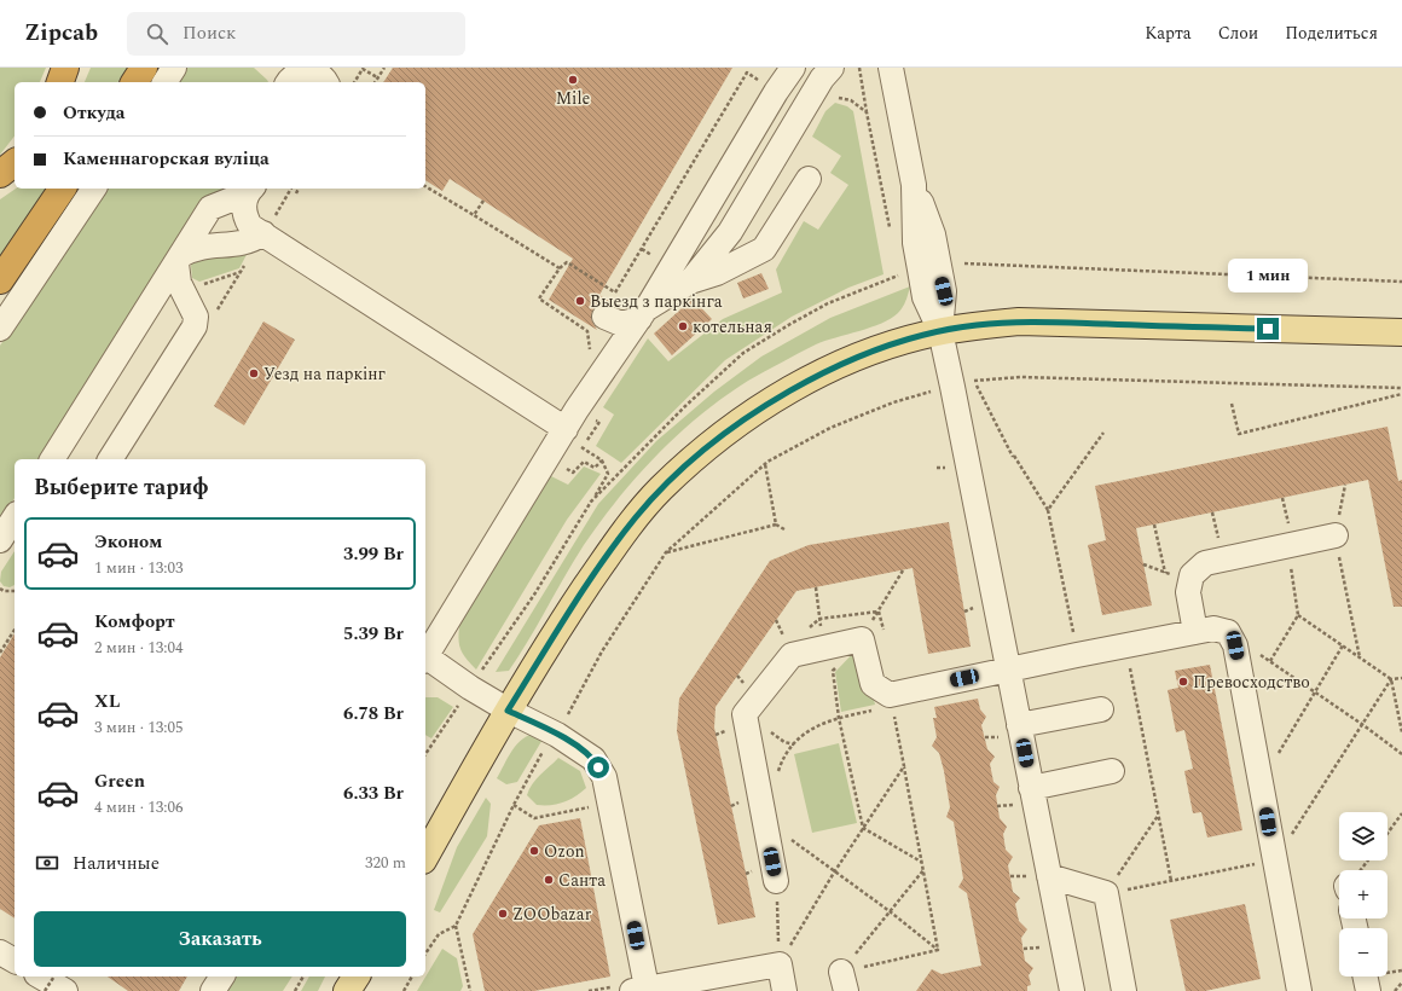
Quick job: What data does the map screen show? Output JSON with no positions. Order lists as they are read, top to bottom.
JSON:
{
  "places": [
    "Mile",
    "Выезд з паркінга",
    "котельная",
    "Уезд на паркінг",
    "Превосходство",
    "Ozon",
    "Санта",
    "ZOObazar"
  ],
  "page": {
    "header": "Zipcab",
    "search": "Поиск",
    "nav": ["Карта", "Слои", "Поделиться"],
    "banner": ["Откуда", "Каменнагорская вуліца"],
    "bubble": "1 мин",
    "heading": "Выберите тариф",
    "list": [
      {
        "name": "Эконом",
        "note": "1 мин · 13:03",
        "value": "3.99 Br"
      },
      {
        "name": "Комфорт",
        "note": "2 мин · 13:04",
        "value": "5.39 Br"
      },
      {
        "name": "XL",
        "note": "3 мин · 13:05",
        "value": "6.78 Br"
      },
      {
        "name": "Green",
        "note": "4 мин · 13:06",
        "value": "6.33 Br"
      }
    ],
    "map_buttons": ["+", "−"],
    "pay": ["Наличные", "320 m"],
    "buttons": "Заказать"
  }
}
